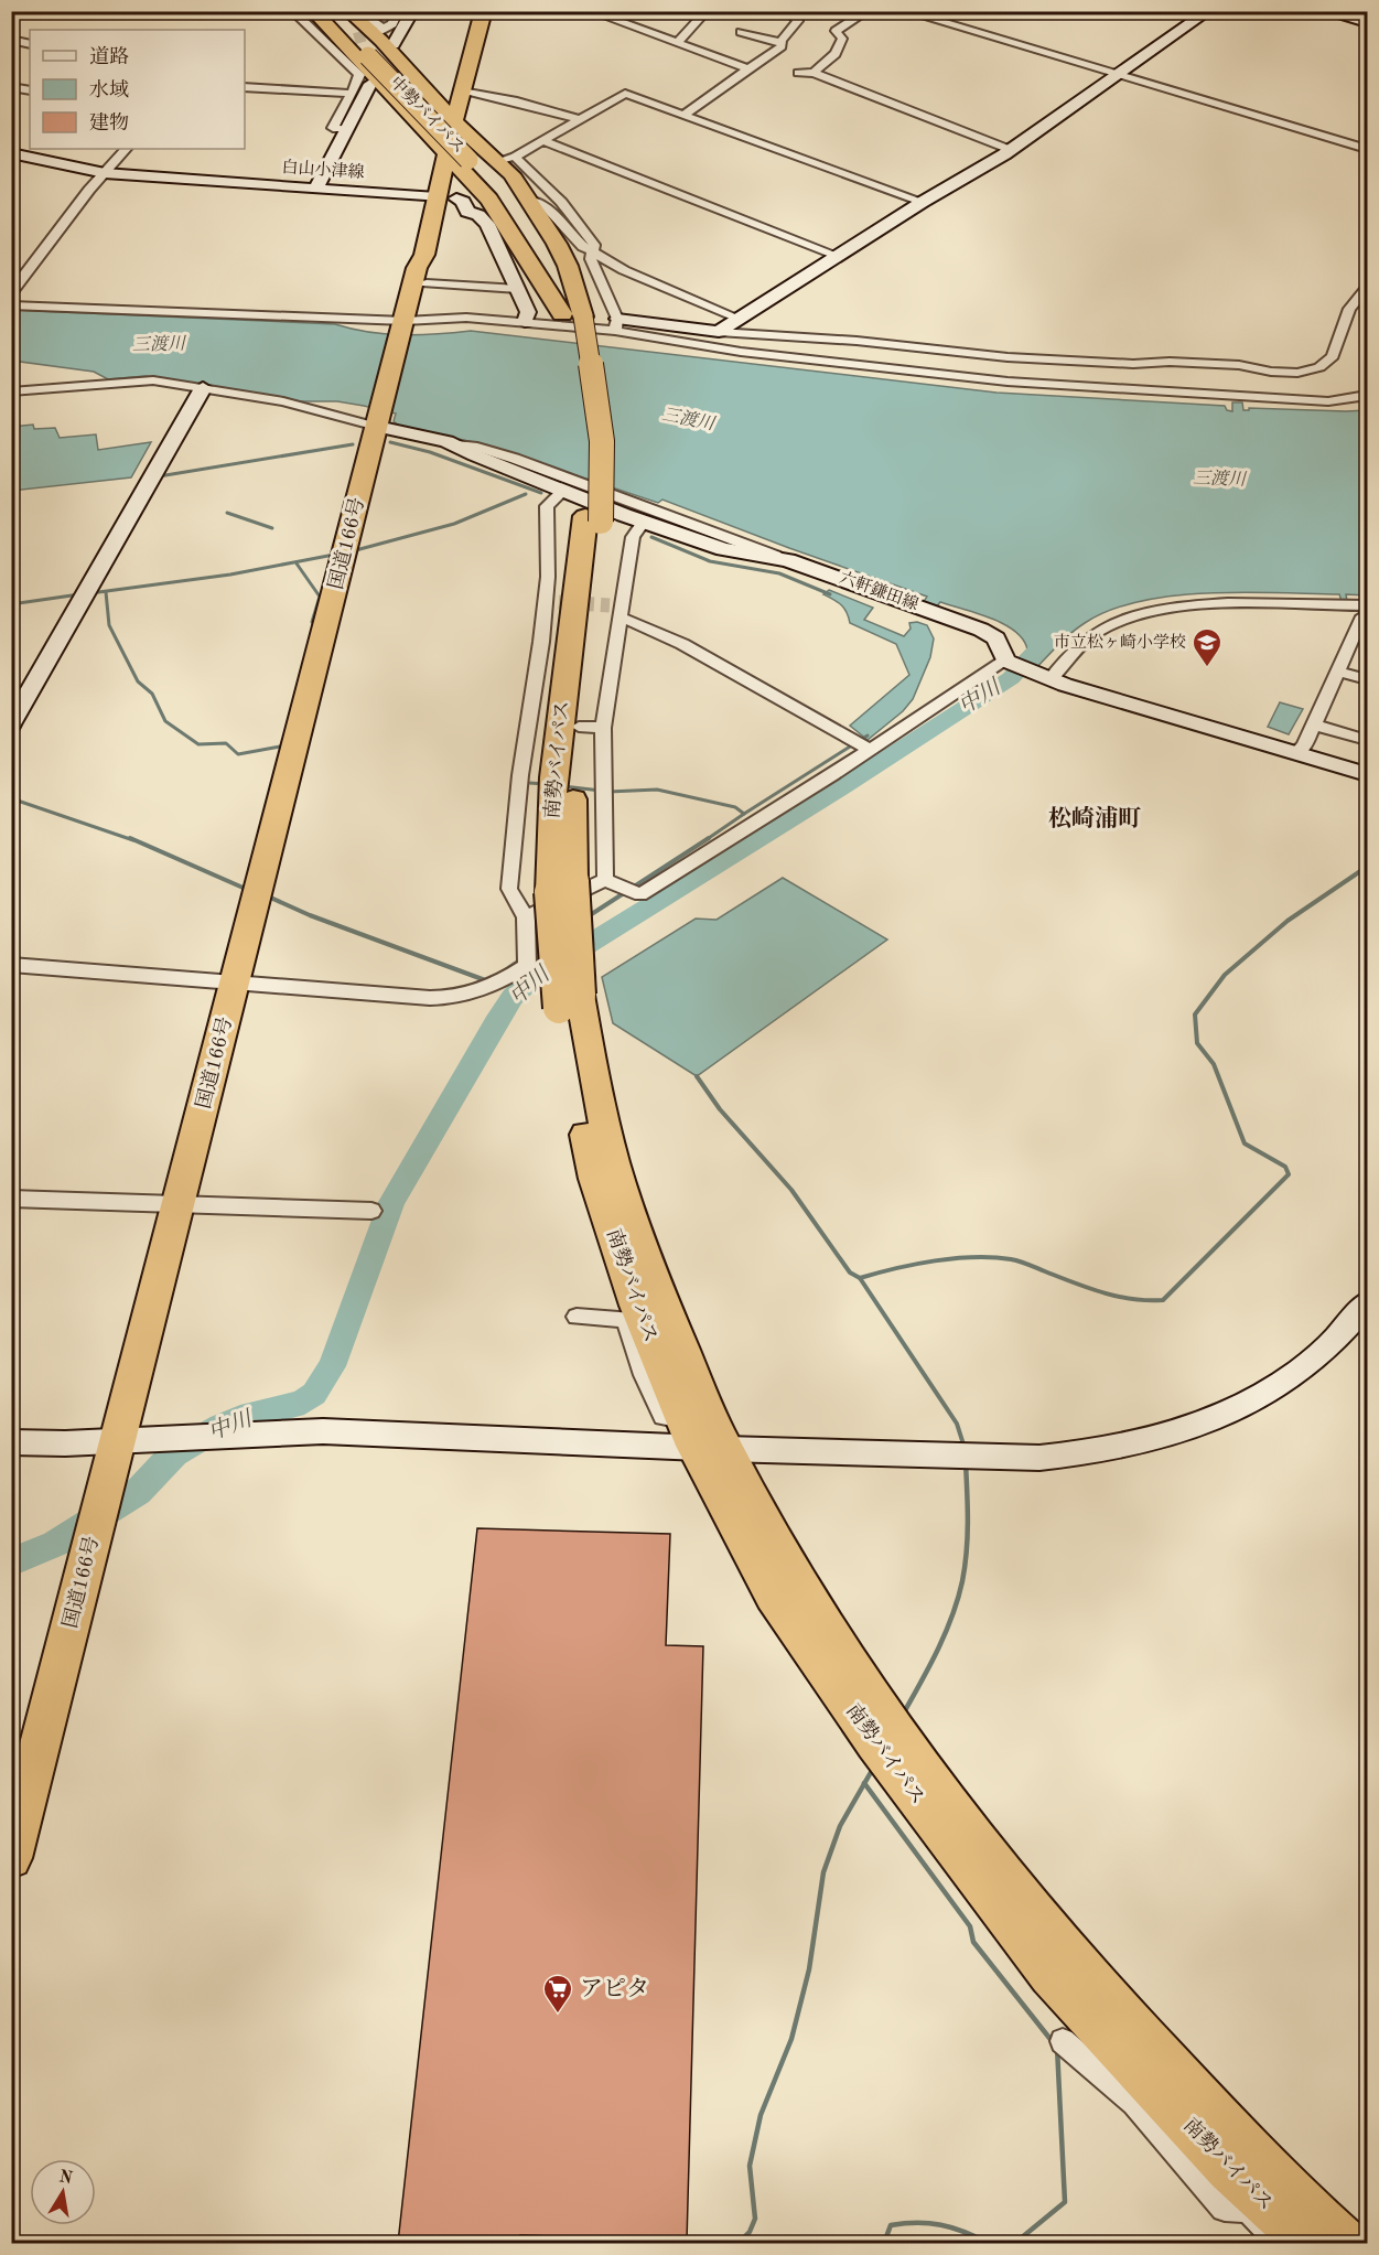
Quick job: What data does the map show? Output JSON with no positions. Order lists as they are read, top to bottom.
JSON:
{
  "streets": {
    "highway": ["中勢バイパス", "国道166号", "南勢バイパス"],
    "street": ["白山小津線", "六軒鎌田線"]
  },
  "crossings": [
    ["中勢バイパス", "南勢バイパス"],
    ["白山小津線", "国道166号"],
    ["白山小津線", "南勢バイパス"],
    ["国道166号", "六軒鎌田線"],
    ["国道166号", "南勢バイパス"]
  ],
  "districts": ["松崎浦町"],
  "water": ["三渡川", "中川"],
  "places": {
    "school or university": ["市立松ヶ崎小学校"],
    "supermarket": ["アピタ"]
  },
  "legend": ["道路", "水域", "建物"],
  "north": "top"
}
